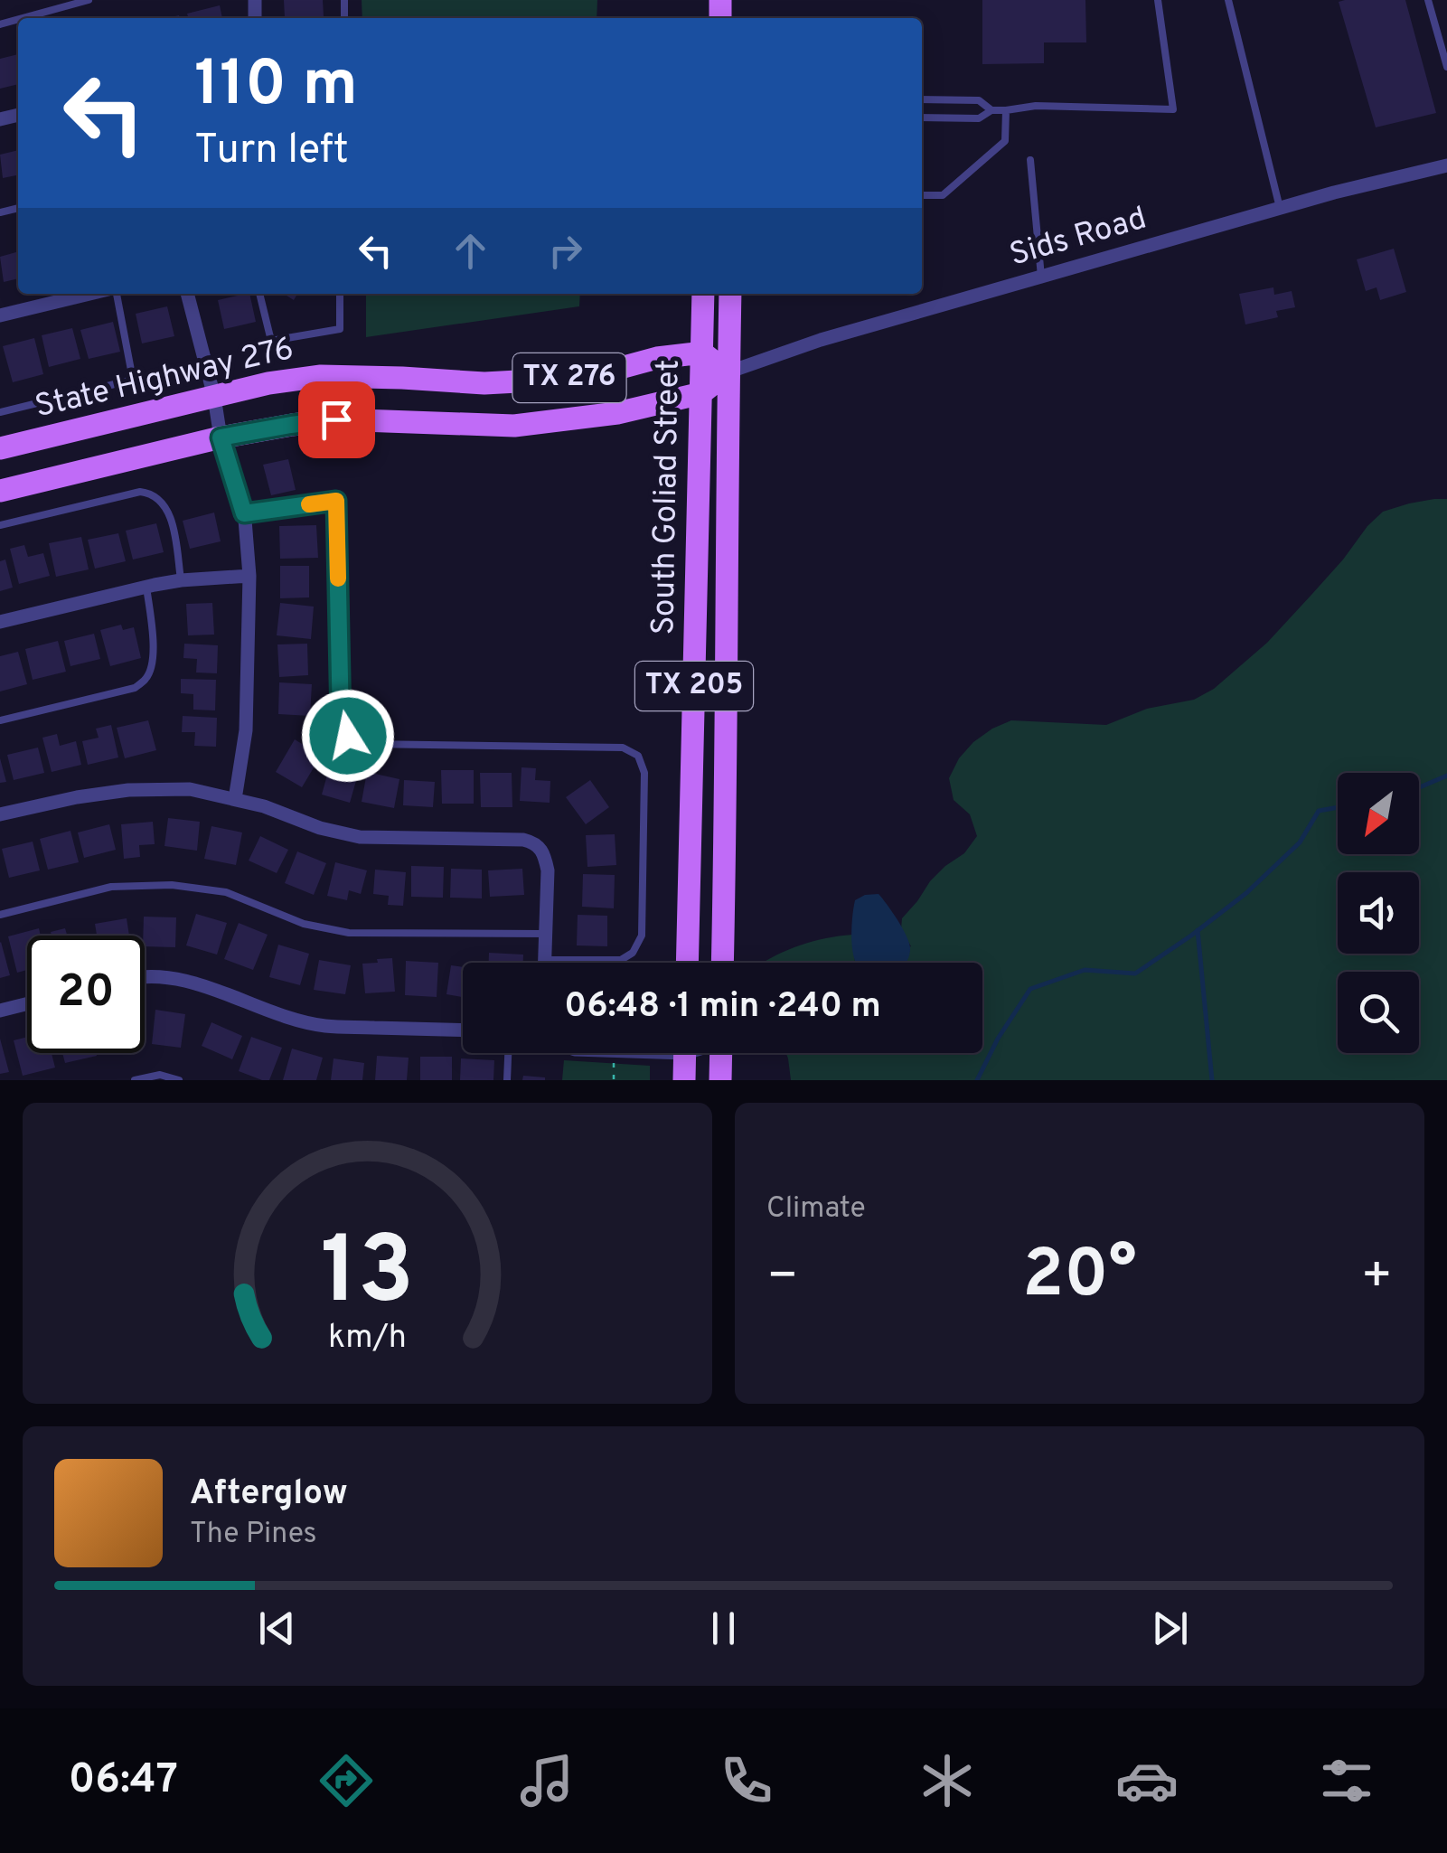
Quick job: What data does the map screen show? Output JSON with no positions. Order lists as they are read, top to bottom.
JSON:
{
  "streets": {
    "main road": [
      "TX 276",
      "State Highway 276",
      "South Goliad Street",
      "TX 205"
    ],
    "street": ["Sids Road"]
  },
  "crossings": [
    ["Sids Road", "TX 276"],
    ["Sids Road", "South Goliad Street"],
    ["TX 276", "South Goliad Street"],
    ["State Highway 276", "South Goliad Street"]
  ],
  "north": "bottom left",
  "page": {
    "turn": ["110 m", "Turn left"],
    "limit": "20",
    "trip": "06:48 · 1 min · 240 m",
    "tile": "Climate",
    "heat": ["−", "20°", "+"],
    "song": ["Afterglow", "The Pines"],
    "tabs": "06:47",
    "gauge": ["13", "km/h"]
  }
}
